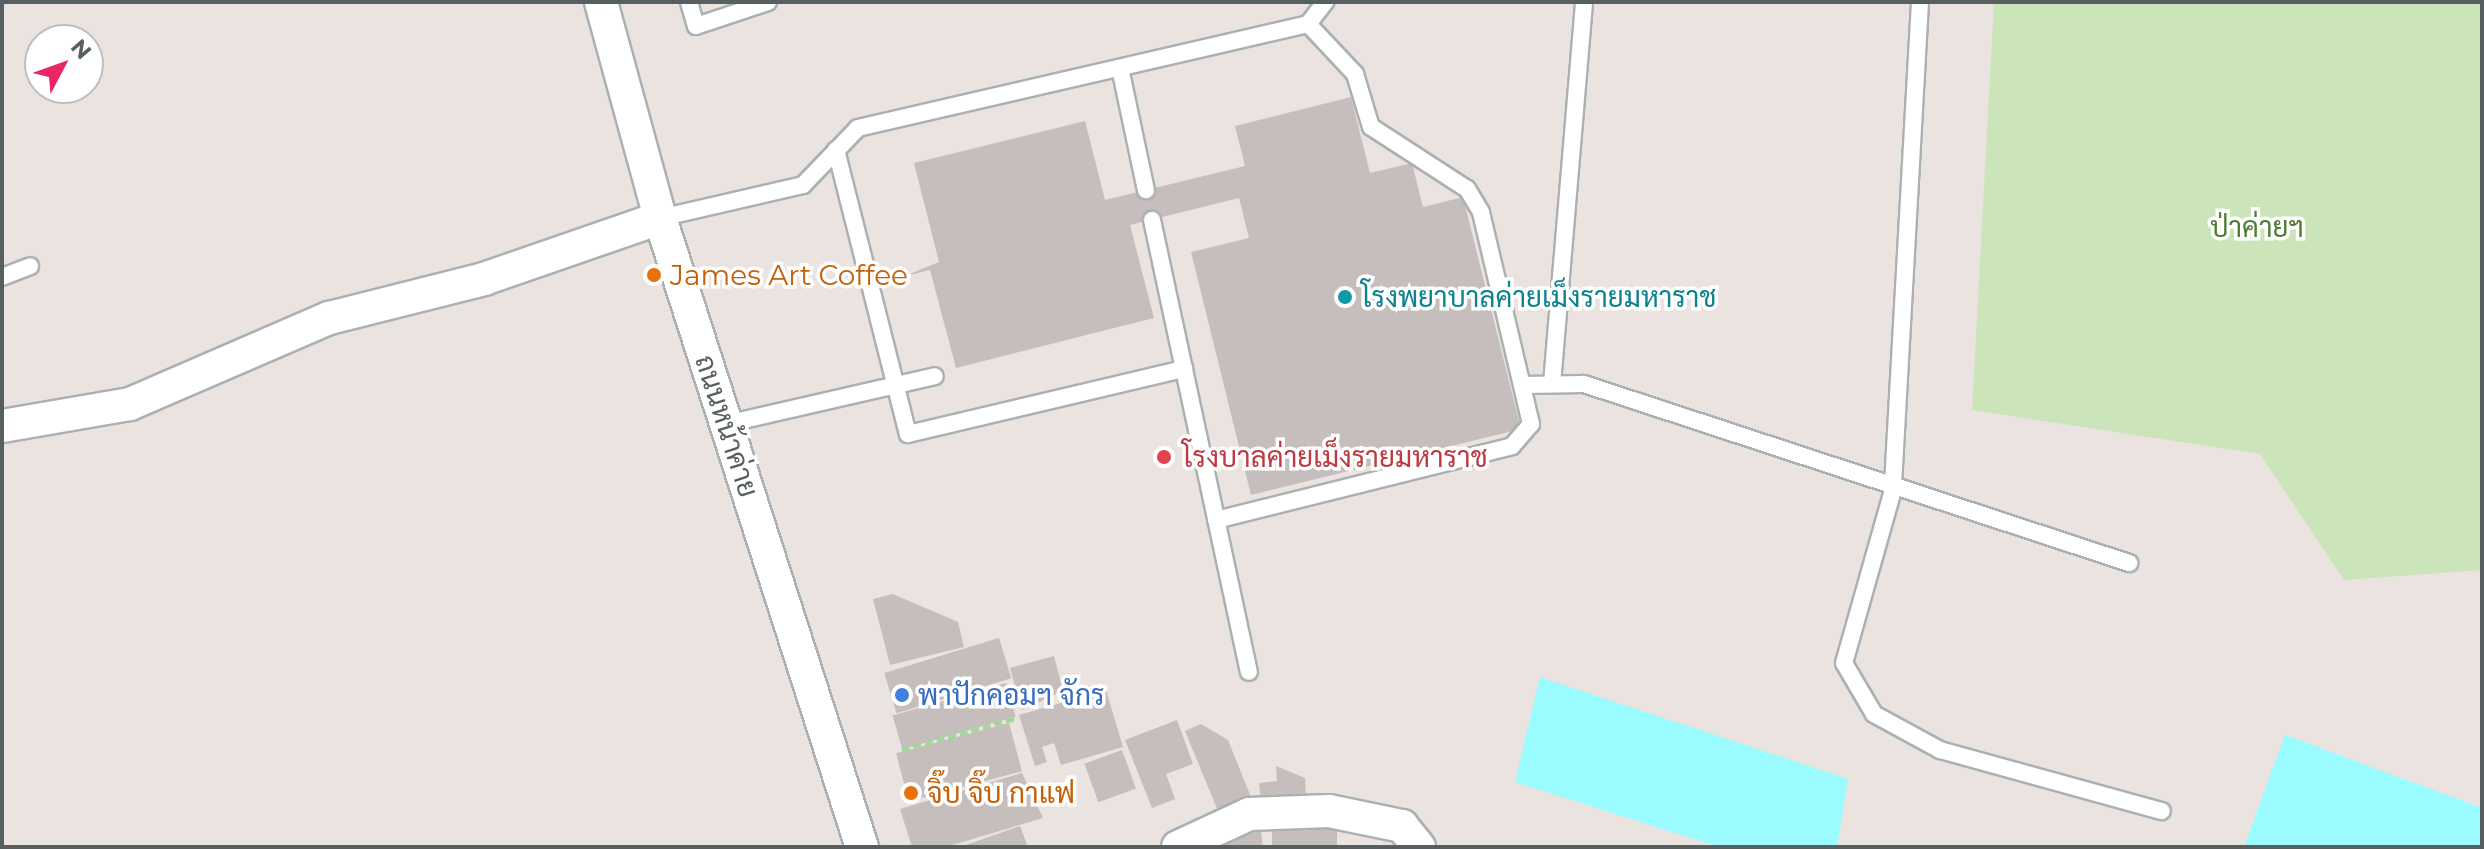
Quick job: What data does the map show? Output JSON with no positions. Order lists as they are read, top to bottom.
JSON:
{
  "streets": {
    "street": ["ถนนหน้าค่าย"]
  },
  "parks": ["ป่าค่ายฯ"],
  "places": [
    "James Art Coffee",
    "โรงพยาบาลค่ายเม็งรายมหาราช",
    "โรงบาลค่ายเม็งรายมหาราช",
    "พาปักคอมฯ จักร",
    "จิ๊บ จิ๊บ กาแฟ"
  ],
  "north": "top right"
}
